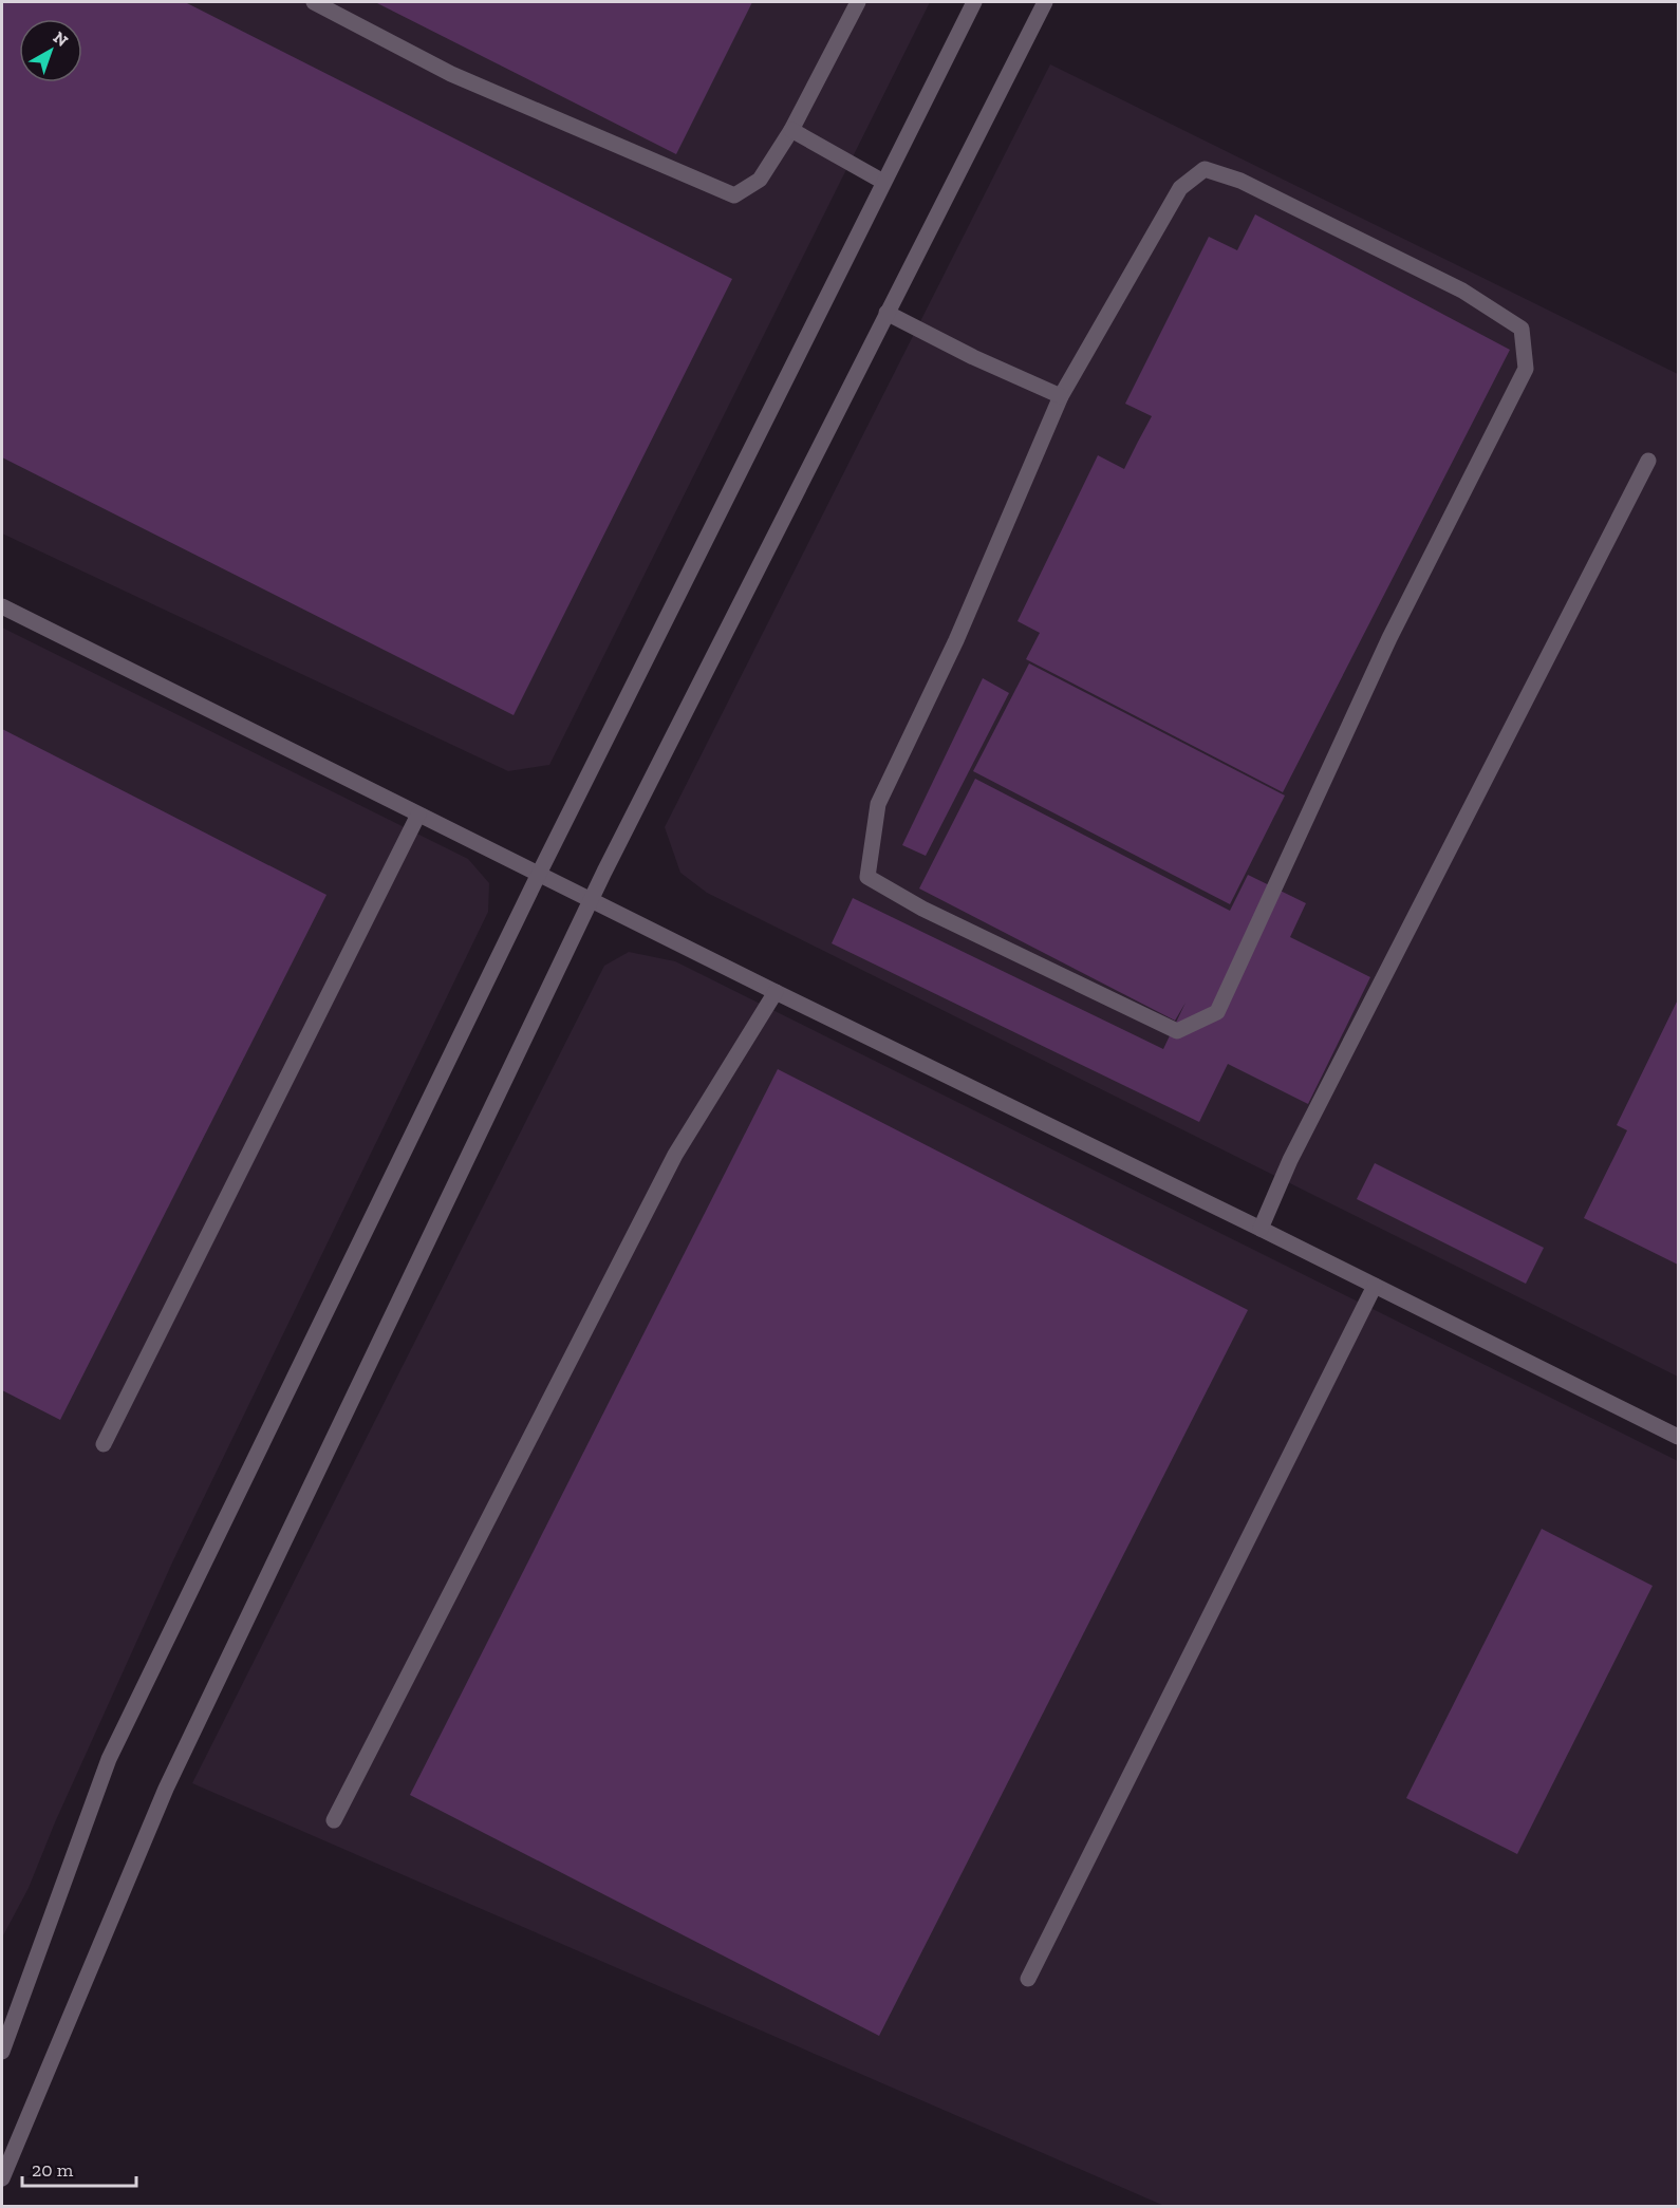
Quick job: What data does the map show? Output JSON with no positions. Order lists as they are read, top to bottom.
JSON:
{
  "scale_bar": "20 m",
  "north": "top right"
}
